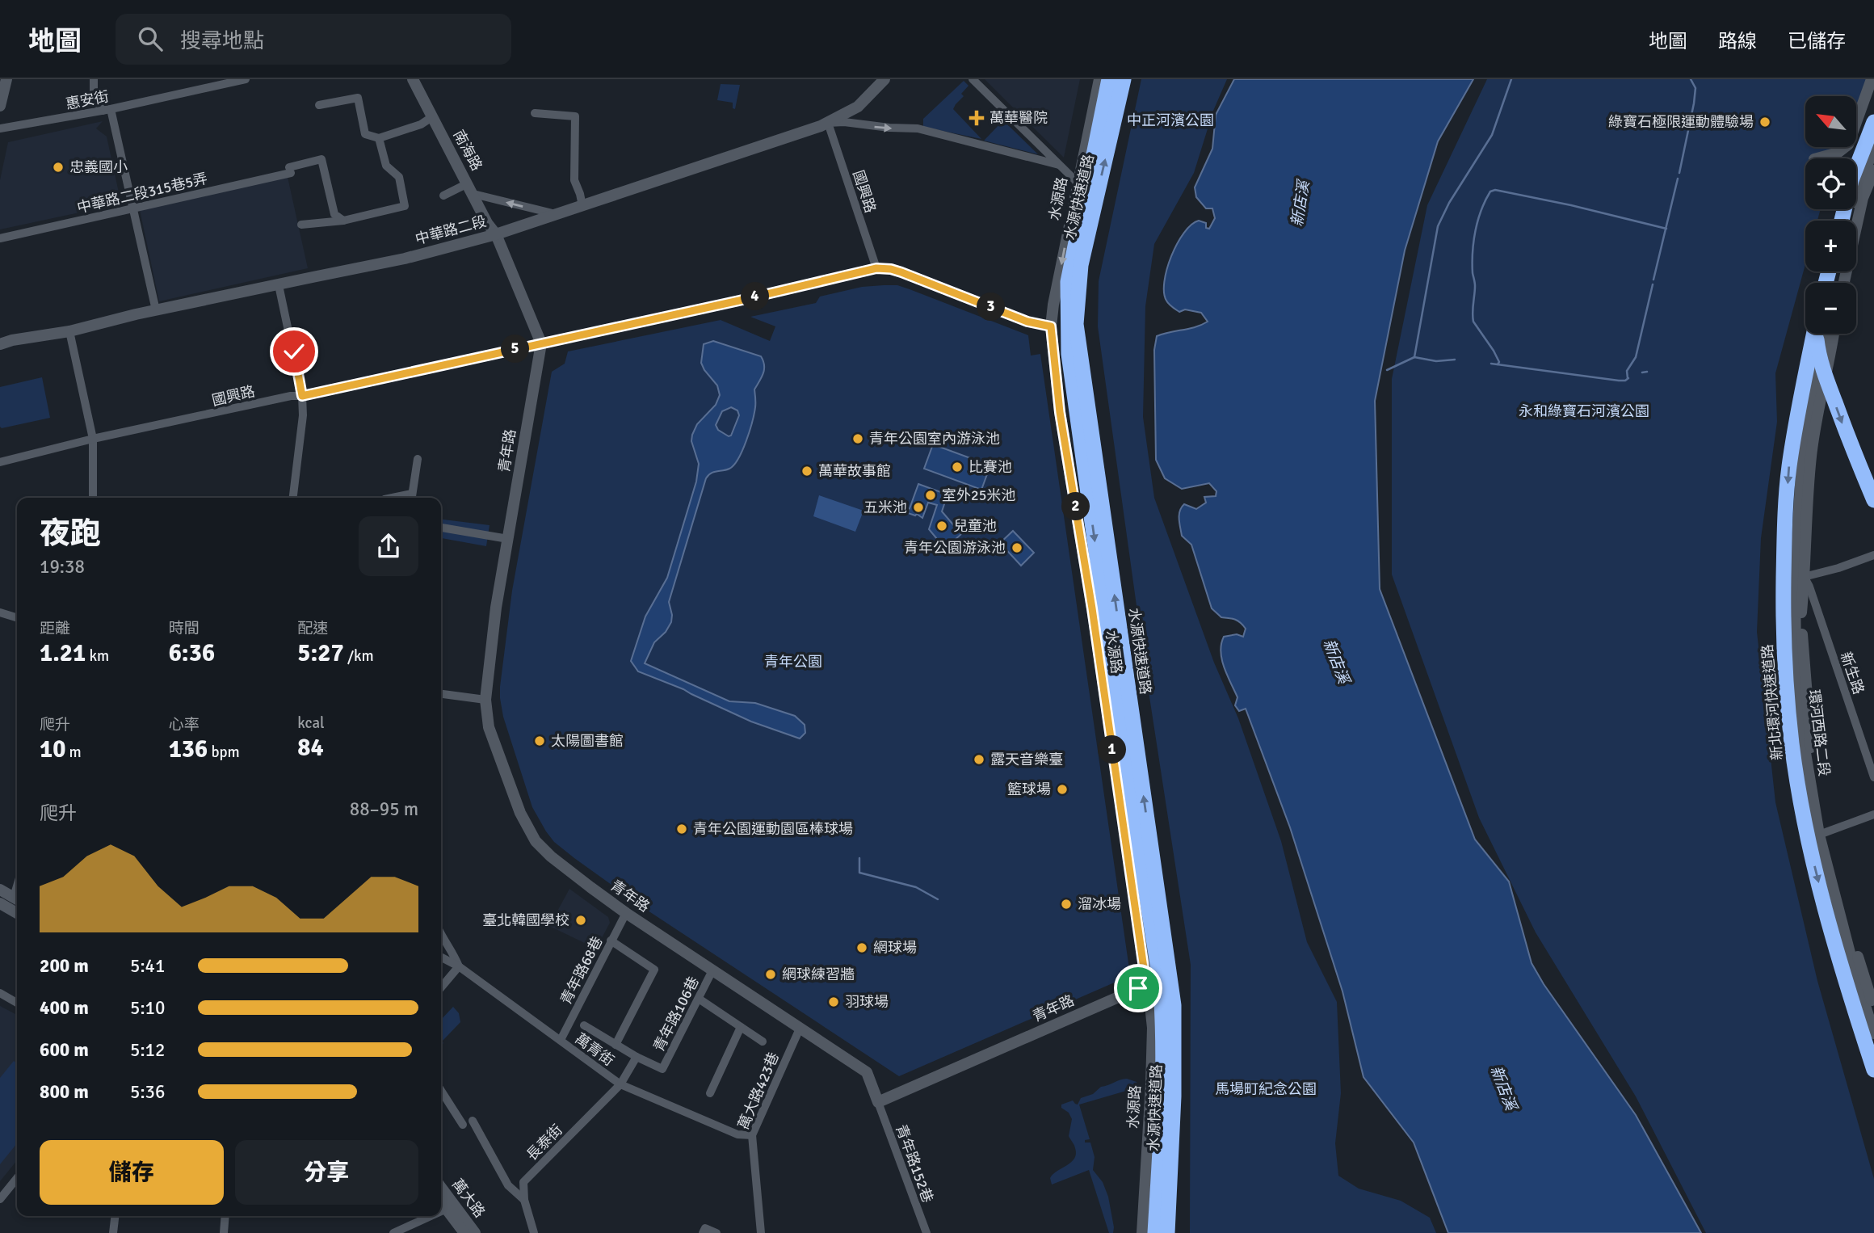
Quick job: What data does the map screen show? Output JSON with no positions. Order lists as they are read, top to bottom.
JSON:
{
  "streets": {
    "highway": ["水源快速道路", "新北環河快速道路"],
    "street": [
      "惠安街",
      "南海路",
      "國興路",
      "中華路二段315巷5弄",
      "水源路",
      "中華路二段",
      "青年路",
      "新生路",
      "環河西路二段",
      "青年路68巷",
      "青年路106巷",
      "萬青街",
      "萬大路423巷",
      "長泰街",
      "青年路152巷",
      "萬大路"
    ]
  },
  "crossings": [
    ["南海路", "國興路"],
    ["南海路", "中華路二段"],
    ["南海路", "青年路"],
    ["國興路", "水源路"],
    ["國興路", "中華路二段"],
    ["國興路", "青年路"],
    ["水源路", "青年路"],
    ["青年路", "青年路68巷"],
    ["青年路", "青年路106巷"],
    ["青年路", "萬大路423巷"],
    ["青年路", "青年路152巷"],
    ["新生路", "環河西路二段"],
    ["青年路68巷", "萬青街"],
    ["青年路106巷", "長泰街"],
    ["萬青街", "萬大路423巷"],
    ["萬青街", "長泰街"]
  ],
  "one_way": ["新北環河快速道路"],
  "water": ["新店溪"],
  "parks": [
    "中正河濱公園",
    "永和綠寶石河濱公園",
    "青年公園",
    "馬場町紀念公園"
  ],
  "places": {
    "health": ["萬華醫院"],
    "other": [
      "綠寶石極限運動體驗場",
      "忠義國小",
      "青年公園室內游泳池",
      "比賽池",
      "萬華故事館",
      "室外25米池",
      "五米池",
      "兒童池",
      "青年公園游泳池",
      "太陽圖書館",
      "露天音樂臺",
      "籃球場",
      "青年公園運動園區棒球場",
      "溜冰場",
      "臺北韓國學校",
      "網球場",
      "網球練習牆",
      "羽球場"
    ]
  },
  "north": "top left",
  "page": {
    "header": "地圖",
    "search": "搜尋地點",
    "nav": ["地圖", "路線", "已儲存"],
    "map_buttons": ["+", "−"],
    "pins": [
      "4",
      "3",
      "5",
      "2",
      "1"
    ],
    "heading": ["夜跑", "19:38"],
    "stats": [
      ["距離", "1.21 km"],
      ["時間", "6:36"],
      ["配速", "5:27 /km"],
      ["爬升", "10 m"],
      ["心率", "136 bpm"],
      ["kcal", "84"]
    ],
    "chart": ["爬升", "88–95 m"],
    "list": [
      {
        "name": "200 m",
        "note": "5:41"
      },
      {
        "name": "400 m",
        "note": "5:10"
      },
      {
        "name": "600 m",
        "note": "5:12"
      },
      {
        "name": "800 m",
        "note": "5:36"
      }
    ],
    "buttons": ["儲存", "分享"]
  }
}
